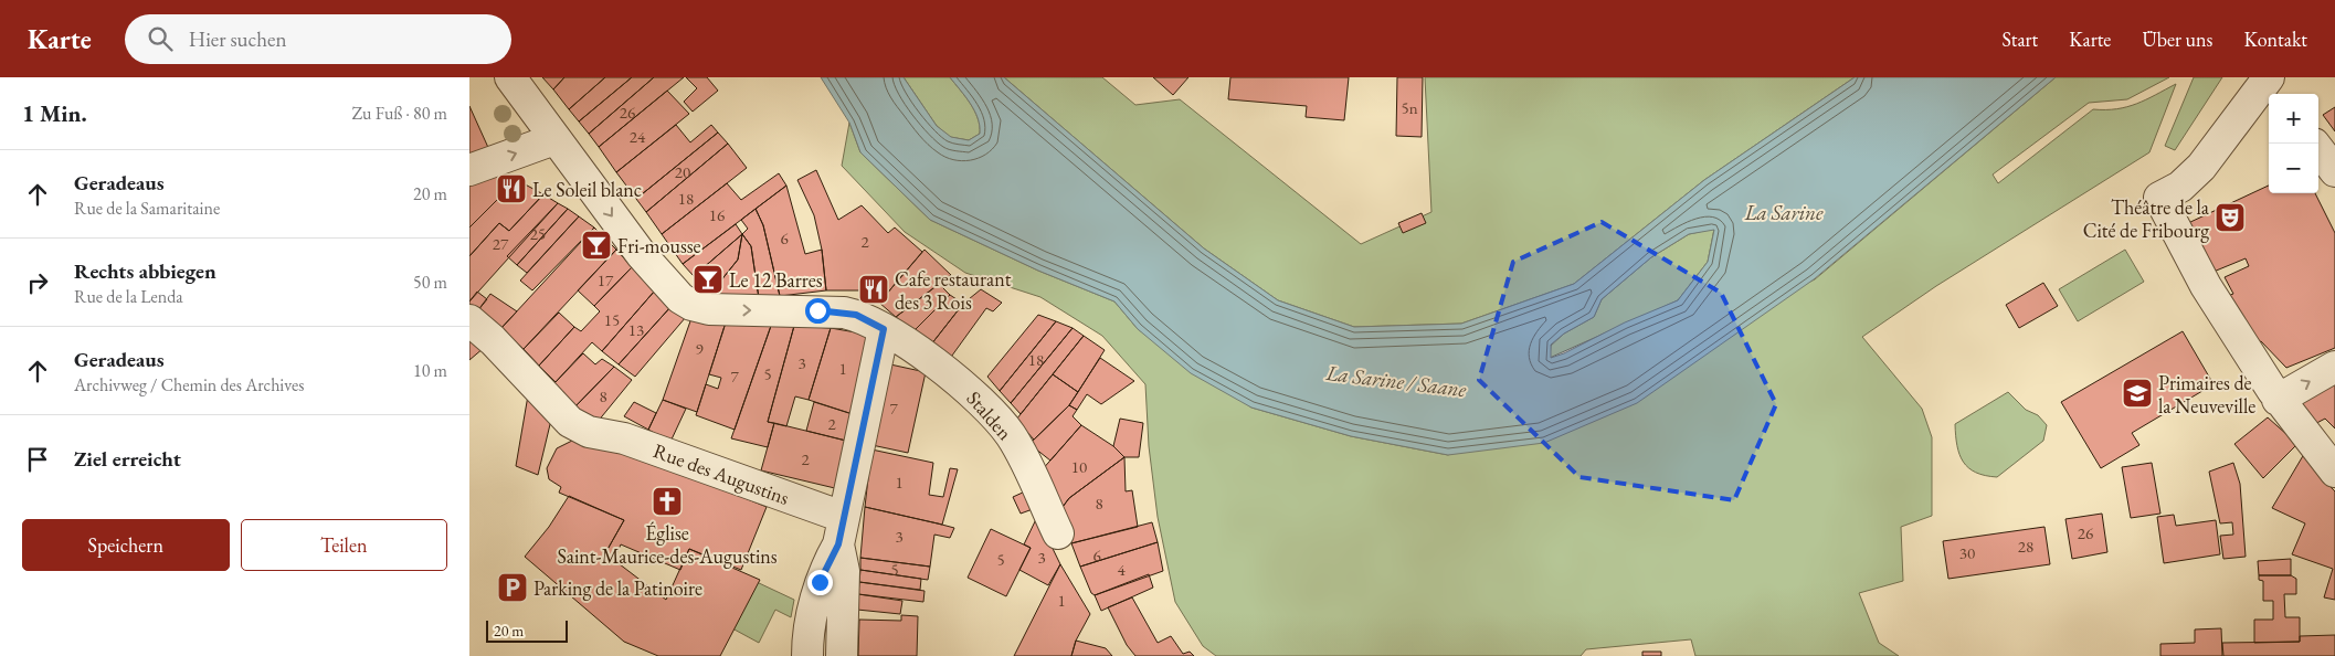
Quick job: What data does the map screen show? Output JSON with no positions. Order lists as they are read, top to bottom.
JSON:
{
  "streets": {
    "street": ["Stalden", "Rue des Augustins"]
  },
  "one_way": ["Stalden"],
  "water": ["La Sarine", "La Sarine / Saane"],
  "places": {
    "restaurant": ["Le Soleil blanc", "Cafe restaurant des 3 Rois"],
    "theatre": ["Théâtre de la Cité de Fribourg"],
    "bar": ["Fri-mousse", "Le 12 Barres"],
    "school or university": ["Primaires de la Neuveville"],
    "church": ["Église Saint-Maurice-des-Augustins"],
    "parking": ["Parking de la Patinoire"]
  },
  "house_numbers": [
    "5n",
    "26",
    "24",
    "20",
    "18",
    "16",
    "25",
    "6",
    "2",
    "27",
    "17",
    "15",
    "13",
    "9",
    "18",
    "3",
    "1",
    "5",
    "7",
    "8",
    "7",
    "2",
    "2",
    "10",
    "1",
    "8",
    "26",
    "3",
    "28",
    "30",
    "6",
    "3",
    "5",
    "5",
    "4",
    "1"
  ],
  "scale_bar": "20 m",
  "page": {
    "header": "Karte",
    "search": "Hier suchen",
    "nav": [
      "Start",
      "Karte",
      "Über uns",
      "Kontakt"
    ],
    "heading": ["1 Min.", "Zu Fuß · 80 m"],
    "map_buttons": ["+", "−"],
    "list": [
      ["Geradeaus", "Rue de la Samaritaine", "20 m"],
      ["Rechts abbiegen", "Rue de la Lenda", "50 m"],
      ["Geradeaus", "Archivweg / Chemin des Archives", "10 m"],
      "Ziel erreicht"
    ],
    "buttons": ["Speichern", "Teilen"],
    "scale": "20 m"
  }
}
